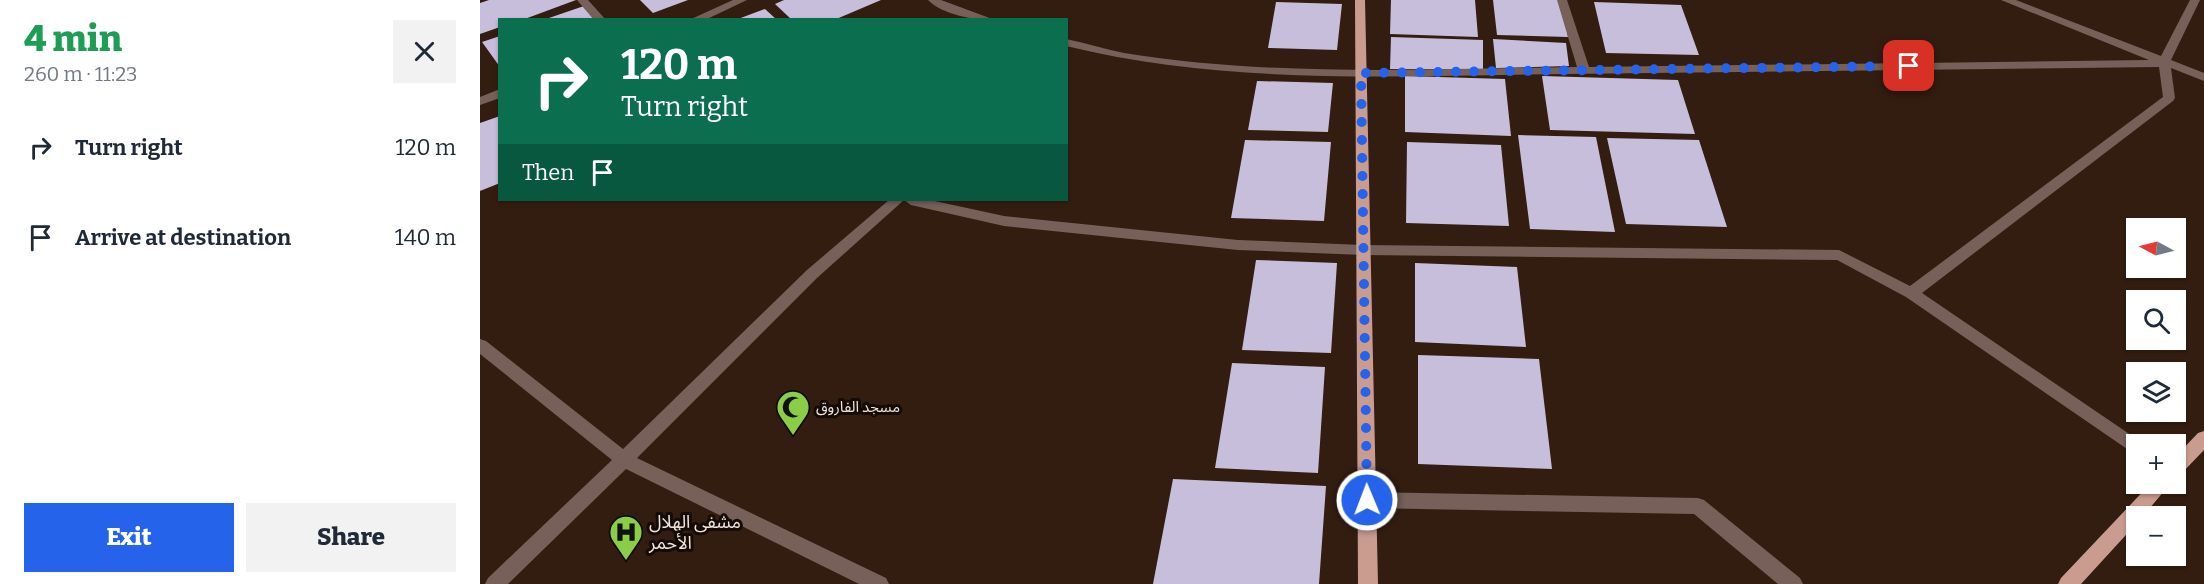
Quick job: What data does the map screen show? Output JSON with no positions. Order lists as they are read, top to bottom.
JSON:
{
  "places": {
    "mosque": ["مسجد الفاروق"],
    "hospital": ["مشفى الهلال الأحمر"]
  },
  "north": "left",
  "page": {
    "heading": ["4 min", "260 m · 11:23"],
    "turn": ["120 m", "Turn right"],
    "list": [
      {
        "name": "Turn right",
        "value": "120 m"
      },
      {
        "name": "Arrive at destination",
        "value": "140 m"
      }
    ],
    "then": "Then",
    "map_buttons": ["+", "−"],
    "buttons": ["Exit", "Share"]
  }
}
